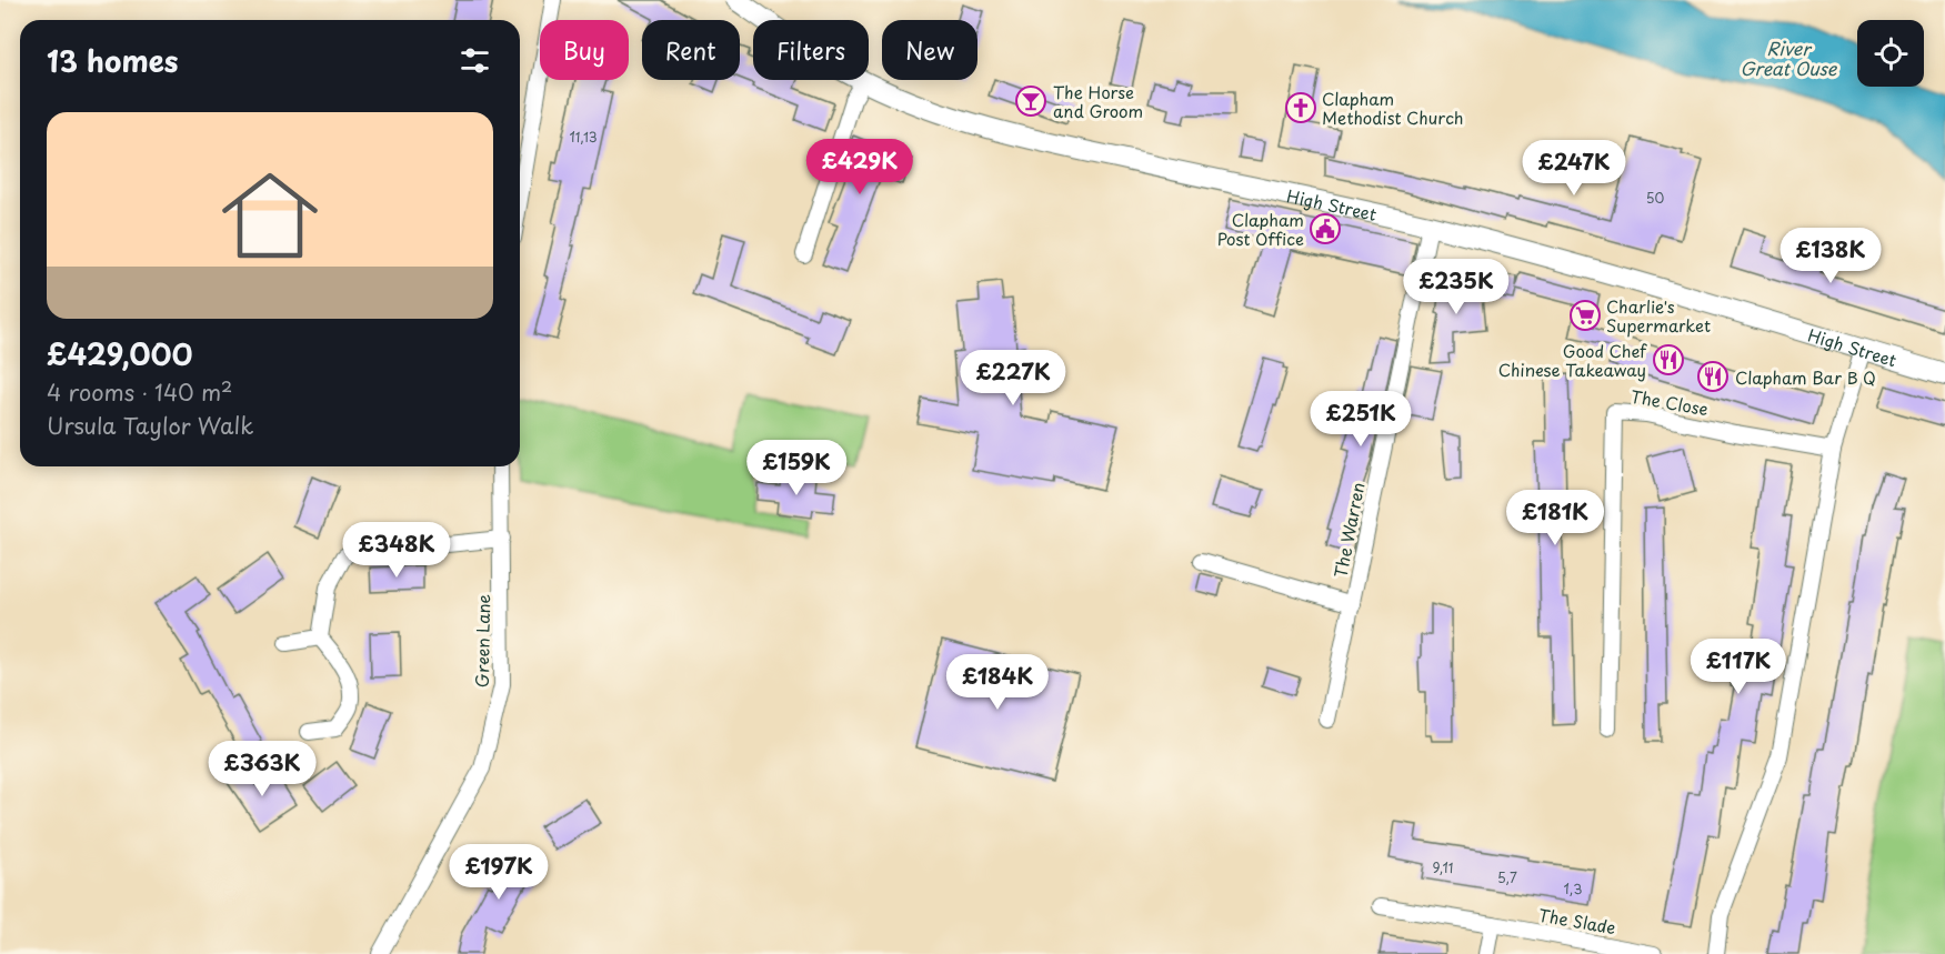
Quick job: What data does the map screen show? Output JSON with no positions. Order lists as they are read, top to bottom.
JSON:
{
  "streets": {
    "street": [
      "High Street",
      "The Close",
      "The Warren",
      "Green Lane",
      "The Slade"
    ]
  },
  "crossings": [
    ["High Street", "The Warren"]
  ],
  "water": ["River Great Ouse"],
  "places": {
    "bar": ["The Horse and Groom"],
    "church": ["Clapham Methodist Church"],
    "public building": ["Clapham Post Office"],
    "supermarket": ["Charlie's Supermarket"],
    "restaurant": ["Good Chef Chinese Takeaway", "Clapham Bar B Q"]
  },
  "house_numbers": [
    "11,13",
    "50",
    "9,11",
    "5,7",
    "1,3"
  ],
  "page": {
    "chip": [
      "Buy",
      "Rent",
      "Filters",
      "New"
    ],
    "heading": "13 homes",
    "list": [
      {
        "name": "£429,000",
        "note": "4 rooms · 140 m² · Ursula Taylor Walk"
      }
    ],
    "price": [
      "£429K",
      "£247K",
      "£138K",
      "£235K",
      "£227K",
      "£251K",
      "£159K",
      "£181K",
      "£348K",
      "£117K",
      "£184K",
      "£363K",
      "£197K"
    ]
  }
}
